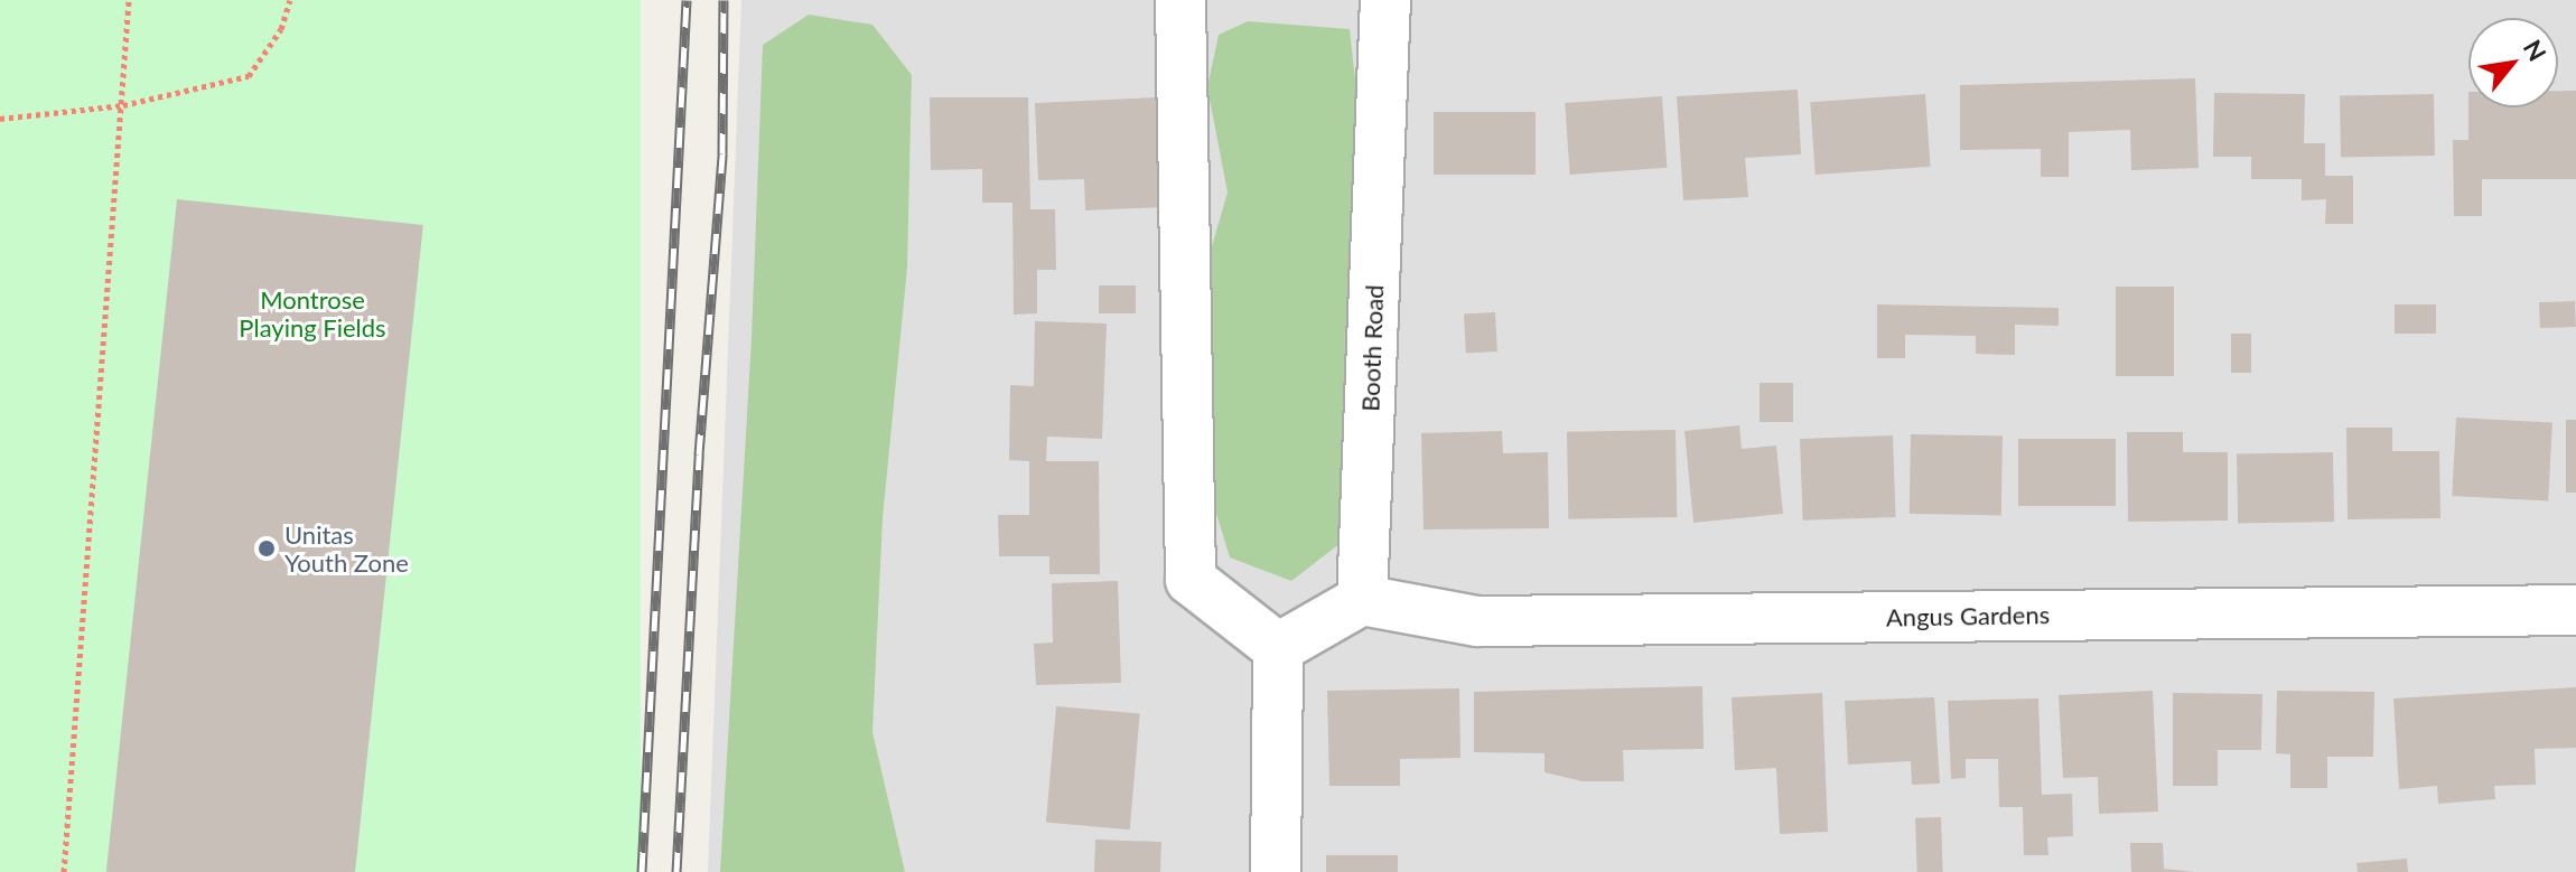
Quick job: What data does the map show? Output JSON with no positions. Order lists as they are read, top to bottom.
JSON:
{
  "streets": {
    "street": ["Booth Road", "Angus Gardens"]
  },
  "crossings": [
    ["Booth Road", "Angus Gardens"]
  ],
  "parks": ["Montrose Playing Fields"],
  "places": ["Unitas Youth Zone"],
  "north": "top right"
}
